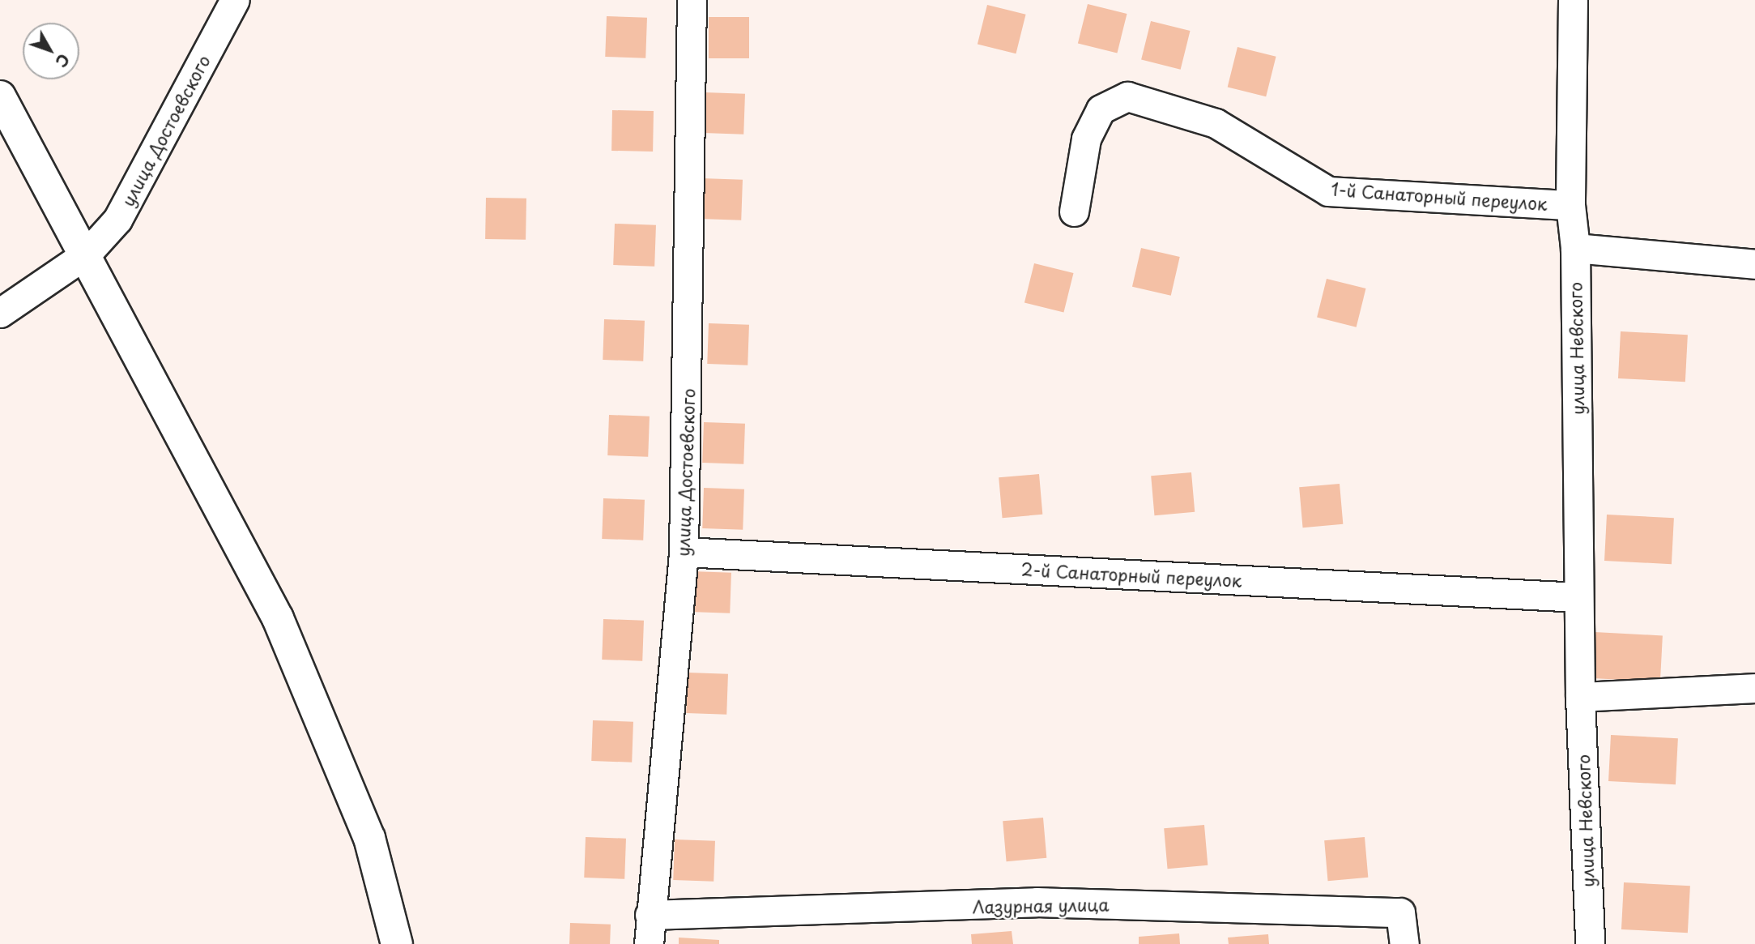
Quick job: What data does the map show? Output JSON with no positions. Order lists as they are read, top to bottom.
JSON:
{
  "streets": {
    "street": [
      "улица Достоевского",
      "1-й Санаторный переулок",
      "улица Невского",
      "2-й Санаторный переулок",
      "Лазурная улица"
    ]
  },
  "crossings": [
    ["улица Достоевского", "2-й Санаторный переулок"],
    ["улица Достоевского", "Лазурная улица"],
    ["1-й Санаторный переулок", "улица Невского"],
    ["улица Невского", "2-й Санаторный переулок"]
  ],
  "north": "bottom right"
}
